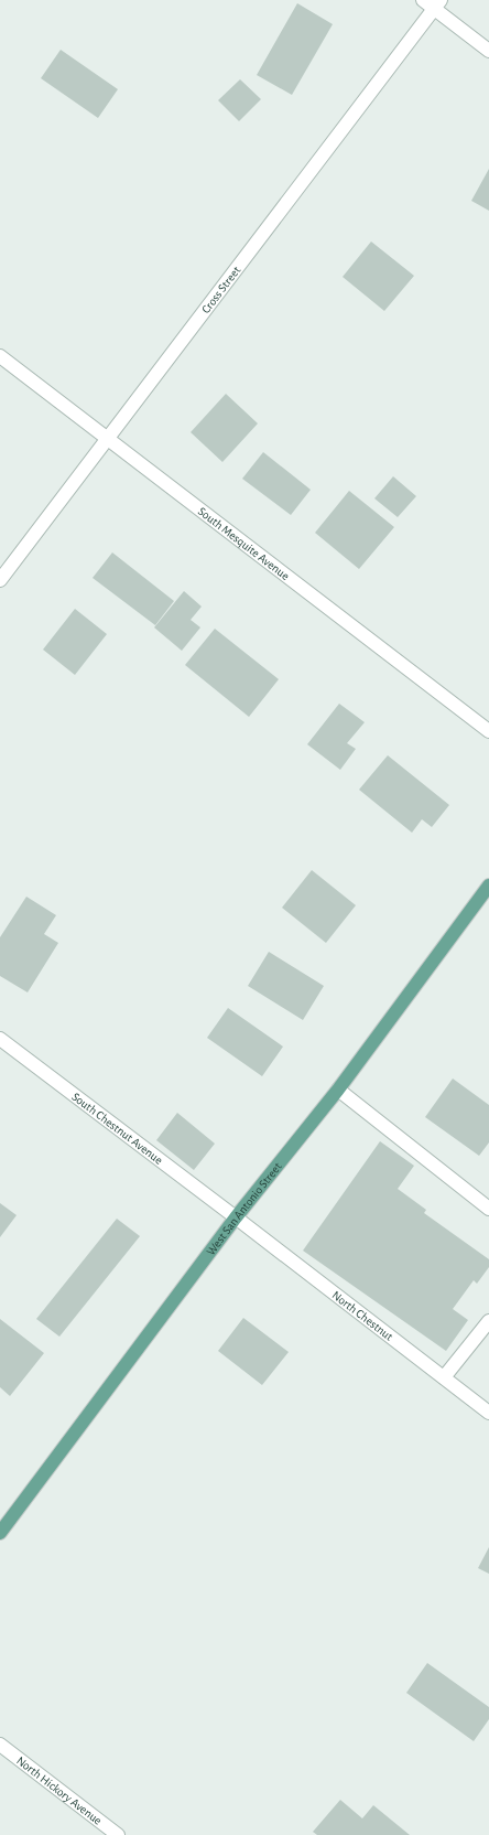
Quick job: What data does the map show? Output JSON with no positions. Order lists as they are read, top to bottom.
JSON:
{
  "streets": {
    "main road": ["West San Antonio Street"],
    "street": [
      "Cross Street",
      "South Mesquite Avenue",
      "South Chestnut Avenue",
      "North Chestnut",
      "North Hickory Avenue"
    ]
  },
  "crossings": [
    ["Cross Street", "South Mesquite Avenue"],
    ["South Chestnut Avenue", "West San Antonio Street"],
    ["South Chestnut Avenue", "North Chestnut"],
    ["West San Antonio Street", "North Chestnut"]
  ]
}
